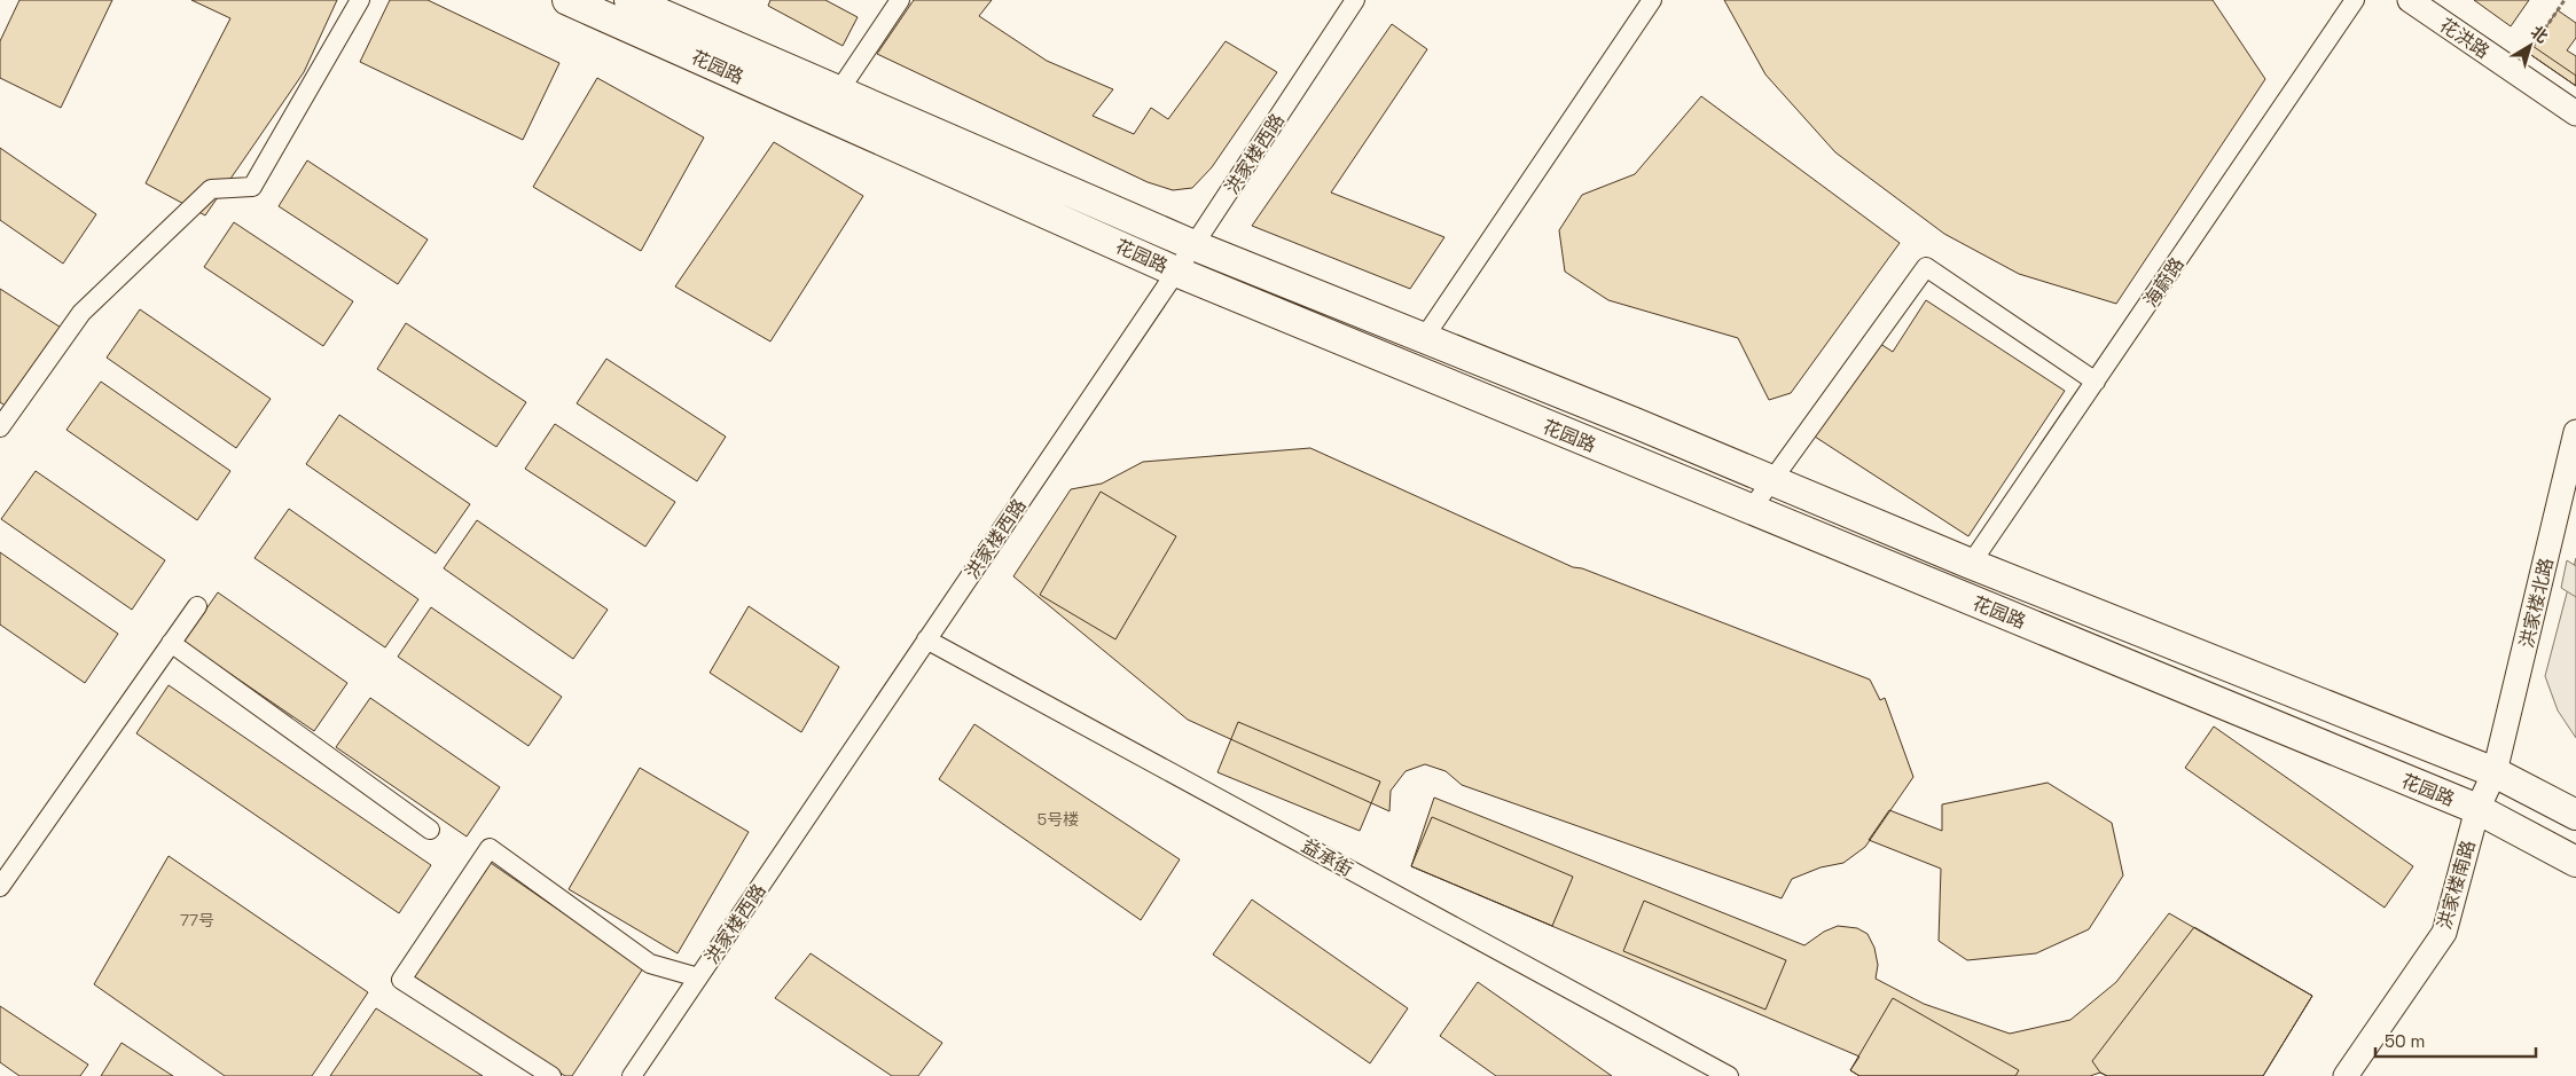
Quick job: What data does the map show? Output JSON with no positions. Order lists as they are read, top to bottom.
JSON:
{
  "streets": {
    "main road": ["花园路"],
    "street": [
      "花洪路",
      "洪家楼西路",
      "海蔚路",
      "洪家楼北路",
      "益承街",
      "洪家楼南路"
    ]
  },
  "crossings": [
    ["花园路", "洪家楼西路"],
    ["花园路", "海蔚路"],
    ["花园路", "洪家楼北路"],
    ["花园路", "洪家楼南路"],
    ["洪家楼西路", "益承街"],
    ["洪家楼北路", "洪家楼南路"]
  ],
  "house_numbers": ["5号楼", "77号"],
  "scale_bar": "50 m",
  "north": "top right"
}
